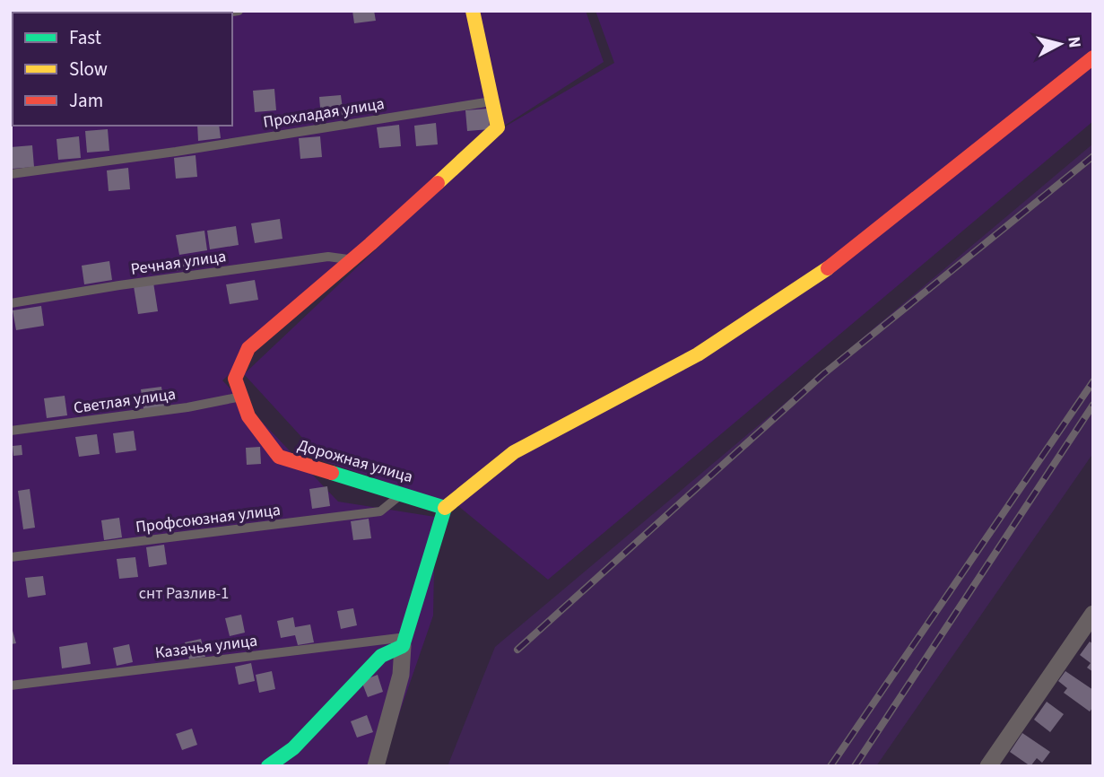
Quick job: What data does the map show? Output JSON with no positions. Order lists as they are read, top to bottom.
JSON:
{
  "streets": {
    "street": ["Дорожная улица"],
    "lane": [
      "Прохладая улица",
      "Речная улица",
      "Светлая улица",
      "Профсоюзная улица",
      "Казачья улица"
    ]
  },
  "crossings": [
    ["Прохладая улица", "Дорожная улица"],
    ["Речная улица", "Дорожная улица"],
    ["Светлая улица", "Дорожная улица"],
    ["Дорожная улица", "Профсоюзная улица"]
  ],
  "parks": ["снт Разлив-1"],
  "legend": ["Fast", "Slow", "Jam"],
  "north": "right"
}
